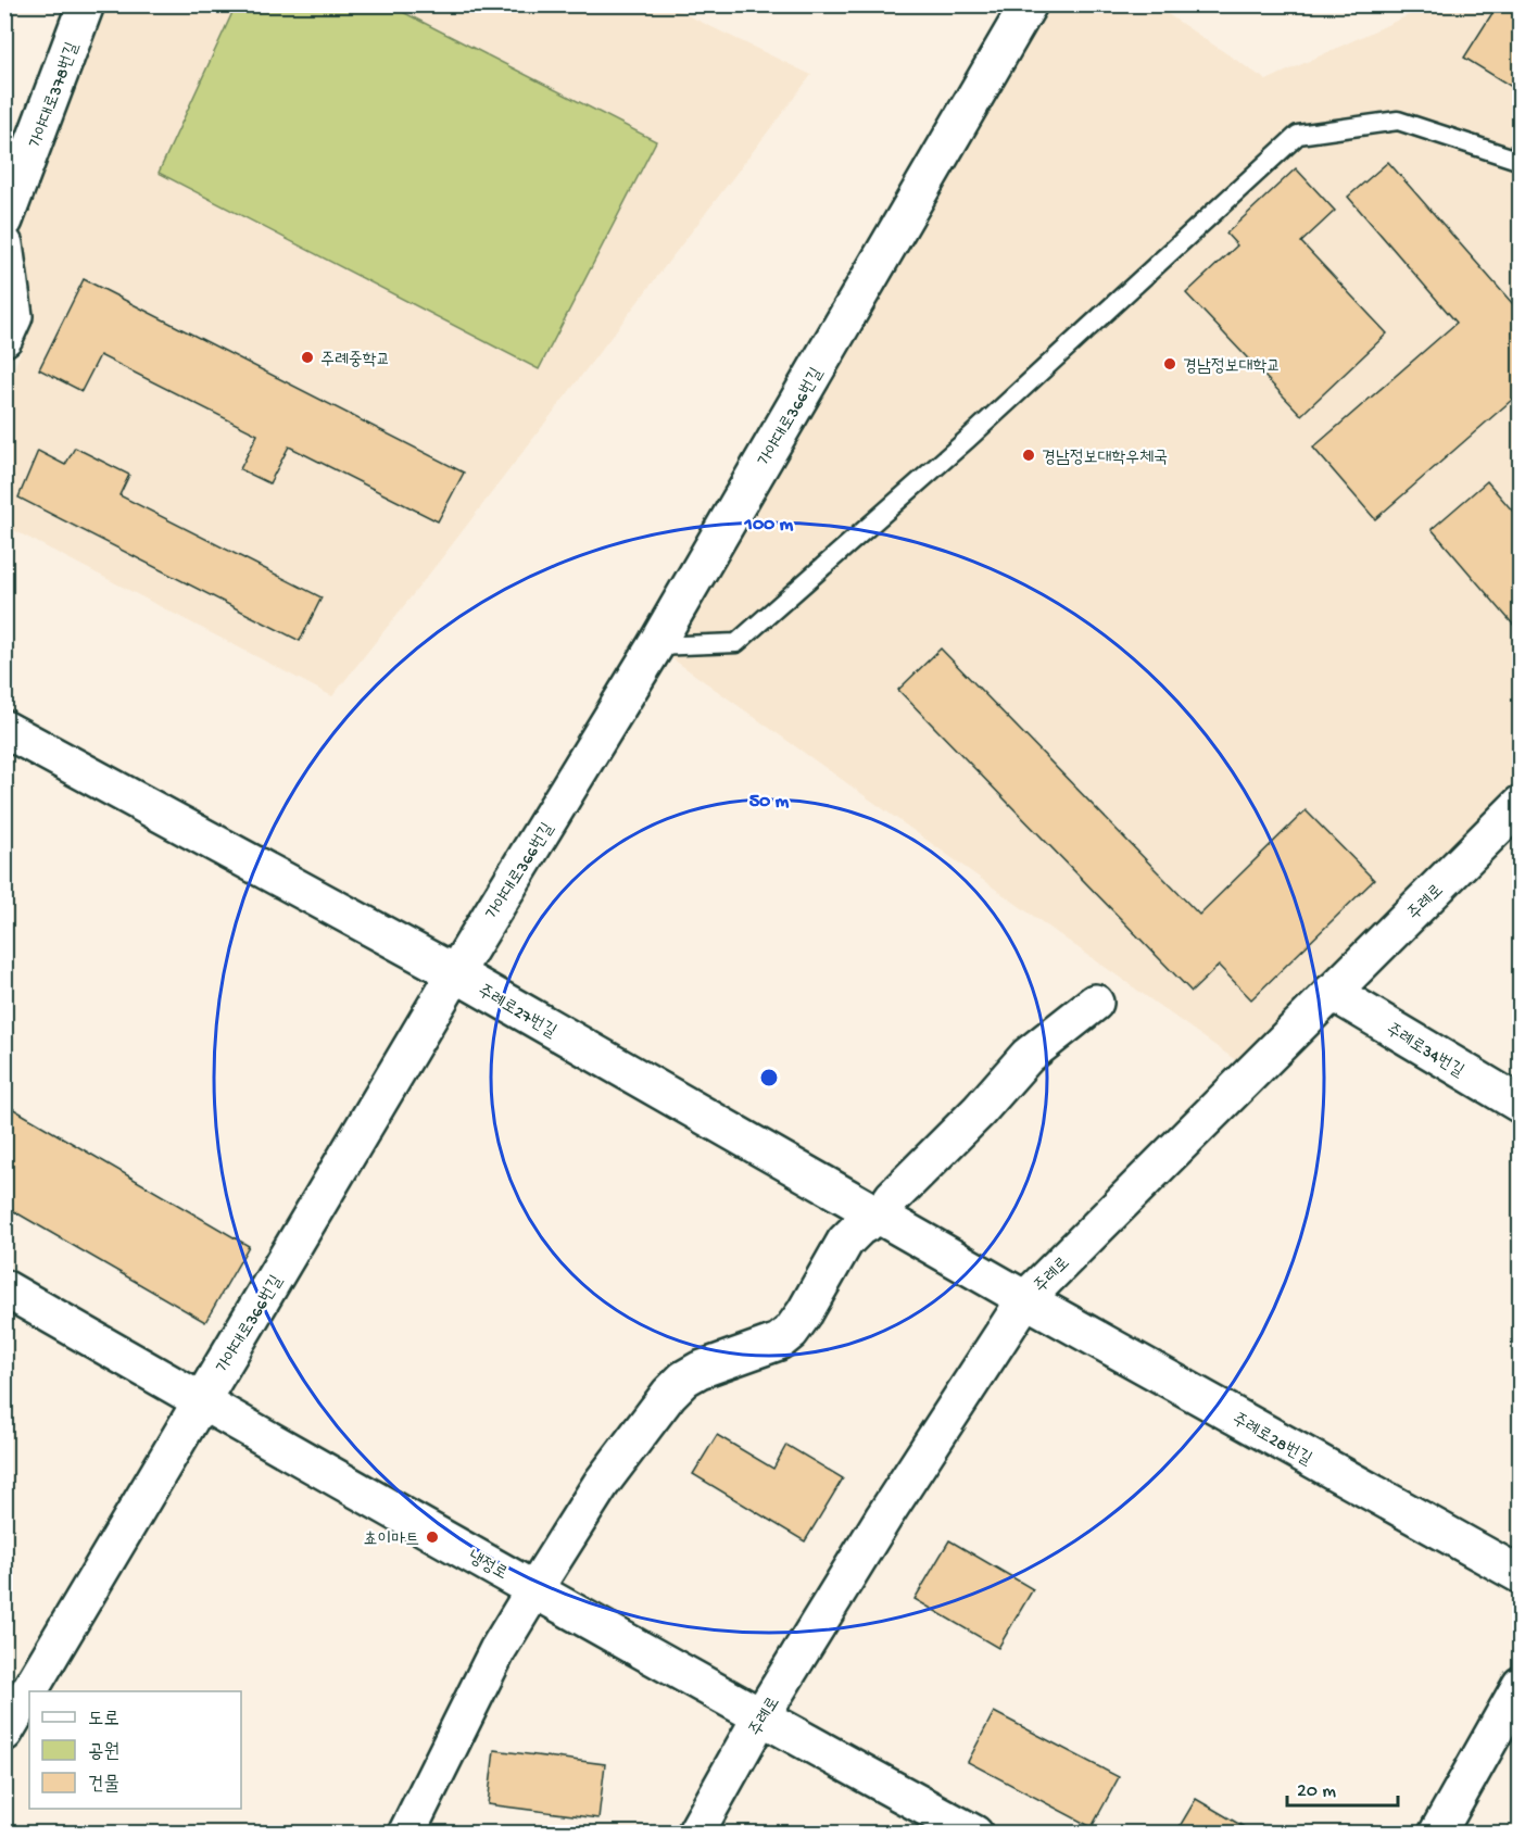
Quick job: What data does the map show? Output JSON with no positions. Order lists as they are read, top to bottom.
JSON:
{
  "streets": {
    "street": [
      "가야대로378번길",
      "가야대로366번길",
      "주례로",
      "주례로27번길",
      "주례로34번길",
      "주례로28번길",
      "냉정로"
    ]
  },
  "crossings": [
    ["가야대로366번길", "주례로27번길"],
    ["가야대로366번길", "냉정로"],
    ["주례로", "주례로27번길"],
    ["주례로", "주례로34번길"],
    ["주례로", "주례로28번길"],
    ["주례로", "냉정로"],
    ["주례로27번길", "주례로28번길"]
  ],
  "places": [
    "주례중학교",
    "경남정보대학교",
    "경남정보대학우체국",
    "쵸이마트"
  ],
  "legend": ["도로", "공원", "건물"],
  "scale_bar": "20 m",
  "rings": ["100 m", "50 m"]
}
